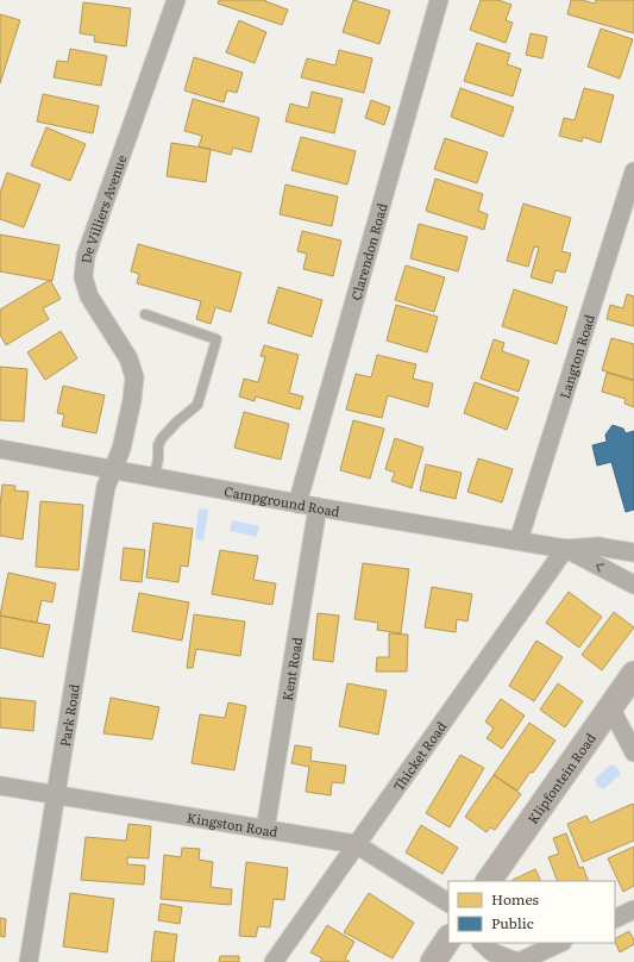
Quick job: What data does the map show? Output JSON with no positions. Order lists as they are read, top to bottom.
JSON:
{
  "streets": {
    "main road": ["Klipfontein Road"],
    "street": [
      "De Villiers Avenue",
      "Clarendon Road",
      "Langton Road",
      "Campground Road",
      "Kent Road",
      "Park Road",
      "Thicket Road",
      "Kingston Road"
    ]
  },
  "crossings": [
    ["De Villiers Avenue", "Campground Road"],
    ["De Villiers Avenue", "Park Road"],
    ["Clarendon Road", "Campground Road"],
    ["Langton Road", "Campground Road"],
    ["Campground Road", "Kent Road"],
    ["Campground Road", "Park Road"],
    ["Campground Road", "Thicket Road"],
    ["Kent Road", "Kingston Road"],
    ["Park Road", "Kingston Road"],
    ["Thicket Road", "Kingston Road"]
  ],
  "legend": ["Homes", "Public"]
}
